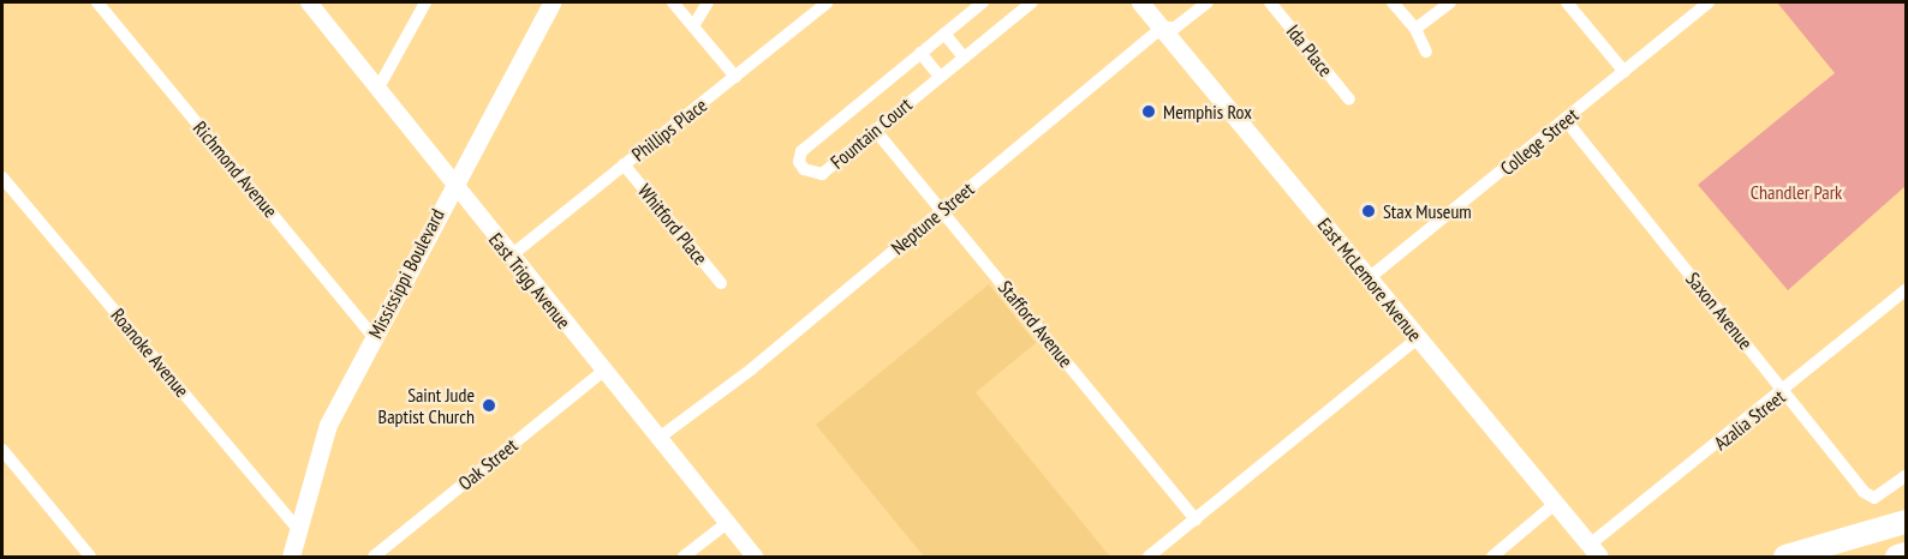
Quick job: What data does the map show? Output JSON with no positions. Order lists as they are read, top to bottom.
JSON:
{
  "streets": {
    "main road": ["Mississippi Boulevard", "East McLemore Avenue"],
    "street": [
      "Ida Place",
      "Phillips Place",
      "Fountain Court",
      "College Street",
      "Richmond Avenue",
      "Neptune Street",
      "Whitford Place",
      "East Trigg Avenue",
      "Saxon Avenue",
      "Stafford Avenue",
      "Roanoke Avenue",
      "Azalia Street",
      "Oak Street"
    ]
  },
  "crossings": [
    ["Phillips Place", "Whitford Place"],
    ["Phillips Place", "East Trigg Avenue"],
    ["Fountain Court", "Stafford Avenue"],
    ["College Street", "East McLemore Avenue"],
    ["College Street", "Saxon Avenue"],
    ["Richmond Avenue", "Mississippi Boulevard"],
    ["Neptune Street", "East McLemore Avenue"],
    ["Neptune Street", "East Trigg Avenue"],
    ["Neptune Street", "Stafford Avenue"],
    ["Mississippi Boulevard", "East Trigg Avenue"],
    ["Mississippi Boulevard", "Roanoke Avenue"],
    ["East McLemore Avenue", "Azalia Street"],
    ["East Trigg Avenue", "Oak Street"],
    ["Saxon Avenue", "Azalia Street"]
  ],
  "parks": ["Chandler Park"],
  "places": ["Memphis Rox", "Stax Museum", "Saint Jude Baptist Church"]
}
